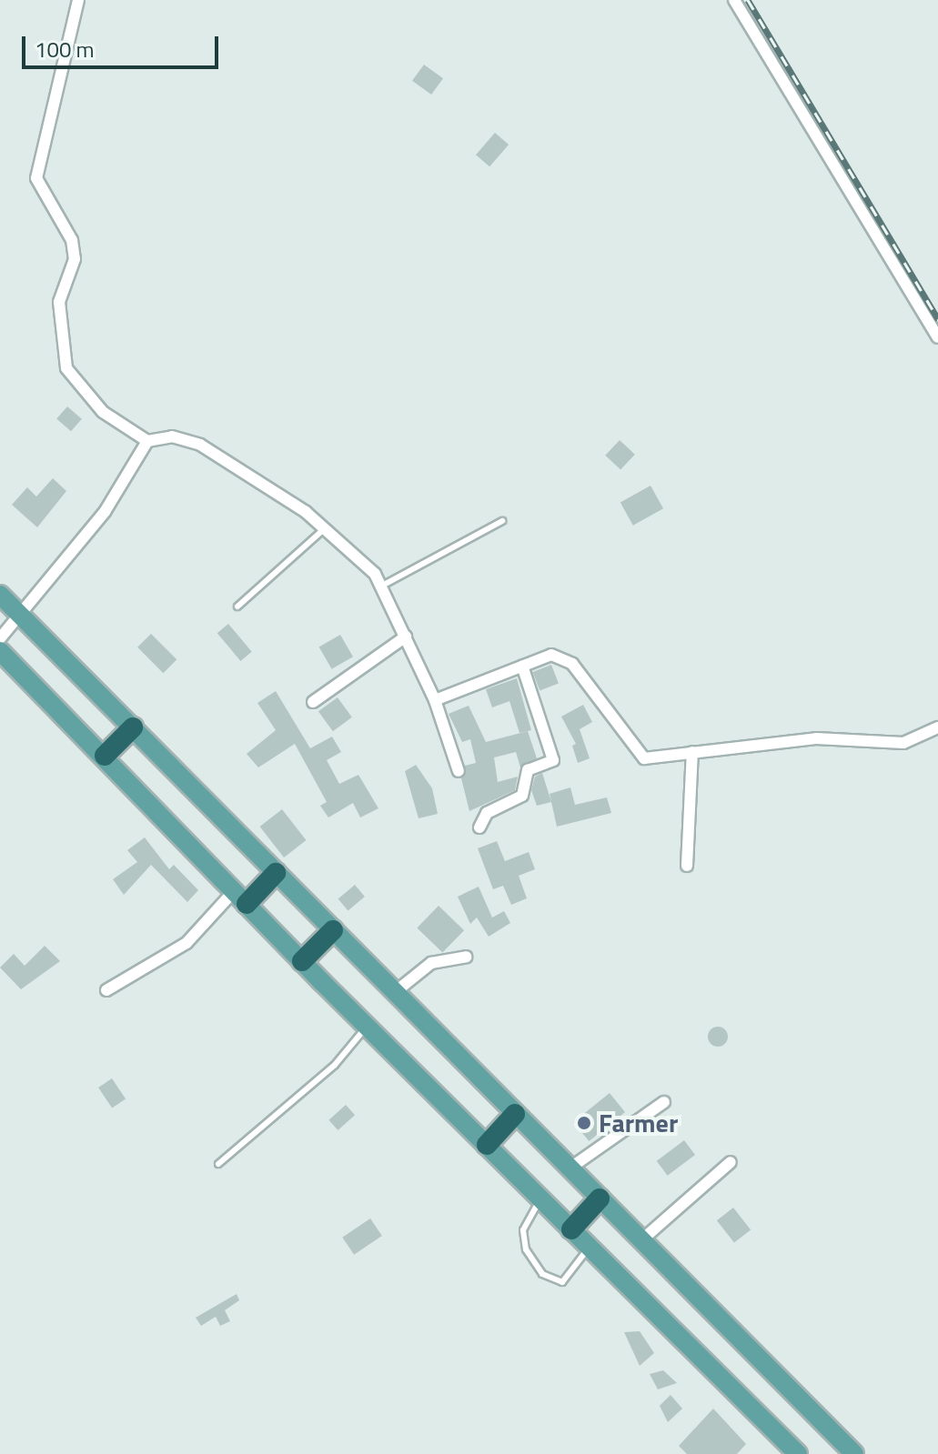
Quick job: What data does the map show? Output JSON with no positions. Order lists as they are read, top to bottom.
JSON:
{
  "places": ["Farmer"],
  "scale_bar": "100 m"
}
